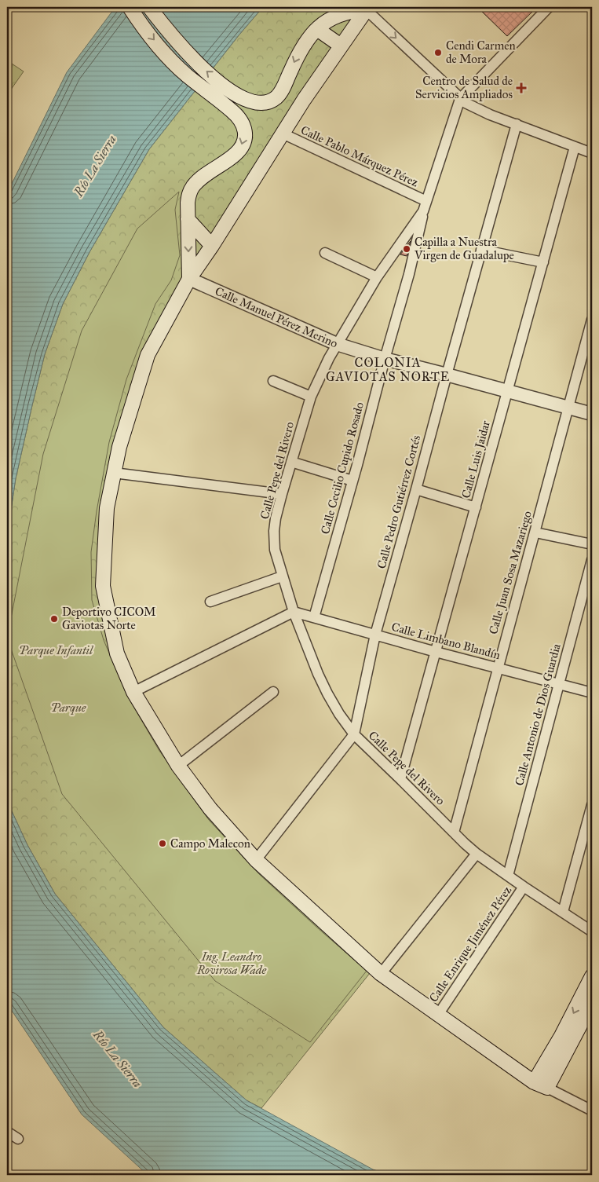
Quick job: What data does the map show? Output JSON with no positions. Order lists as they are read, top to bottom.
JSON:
{
  "streets": {
    "street": [
      "Calle Pablo Márquez Pérez",
      "Calle Manuel Pérez Merino",
      "Calle Luis Jaidar",
      "Calle Cecilio Cupido Rosado",
      "Calle Pepe del Rivero",
      "Calle Pedro Gutiérrez Cortés",
      "Calle Juan Sosa Mazariego",
      "Calle Limbano Blandín",
      "Calle Antonio de Dios Guardia",
      "Calle Enrique Jiménez Pérez"
    ]
  },
  "crossings": [
    ["Calle Pablo Márquez Pérez", "Calle Cecilio Cupido Rosado"],
    ["Calle Pablo Márquez Pérez", "Calle Pepe del Rivero"],
    ["Calle Manuel Pérez Merino", "Calle Luis Jaidar"],
    ["Calle Manuel Pérez Merino", "Calle Cecilio Cupido Rosado"],
    ["Calle Manuel Pérez Merino", "Calle Pepe del Rivero"],
    ["Calle Manuel Pérez Merino", "Calle Pedro Gutiérrez Cortés"],
    ["Calle Manuel Pérez Merino", "Calle Juan Sosa Mazariego"],
    ["Calle Luis Jaidar", "Calle Pepe del Rivero"],
    ["Calle Luis Jaidar", "Calle Limbano Blandín"],
    ["Calle Cecilio Cupido Rosado", "Calle Pepe del Rivero"],
    ["Calle Cecilio Cupido Rosado", "Calle Limbano Blandín"],
    ["Calle Pepe del Rivero", "Calle Pedro Gutiérrez Cortés"],
    ["Calle Pepe del Rivero", "Calle Juan Sosa Mazariego"],
    ["Calle Pepe del Rivero", "Calle Limbano Blandín"],
    ["Calle Pepe del Rivero", "Calle Antonio de Dios Guardia"],
    ["Calle Pepe del Rivero", "Calle Enrique Jiménez Pérez"],
    ["Calle Pedro Gutiérrez Cortés", "Calle Limbano Blandín"],
    ["Calle Juan Sosa Mazariego", "Calle Limbano Blandín"],
    ["Calle Limbano Blandín", "Calle Antonio de Dios Guardia"]
  ],
  "districts": ["COLONIA GAVIOTAS NORTE"],
  "water": ["Río La Sierra"],
  "parks": ["Parque Infantil", "Parque", "Ing. Leandro Rovirosa Wade"],
  "places": {
    "other": [
      "Cendi Carmen de Mora",
      "Capilla a Nuestra Virgen de Guadalupe",
      "Deportivo CICOM Gaviotas Norte",
      "Campo Malecon"
    ],
    "health": ["Centro de Salud de Servicios Ampliados"]
  }
}
